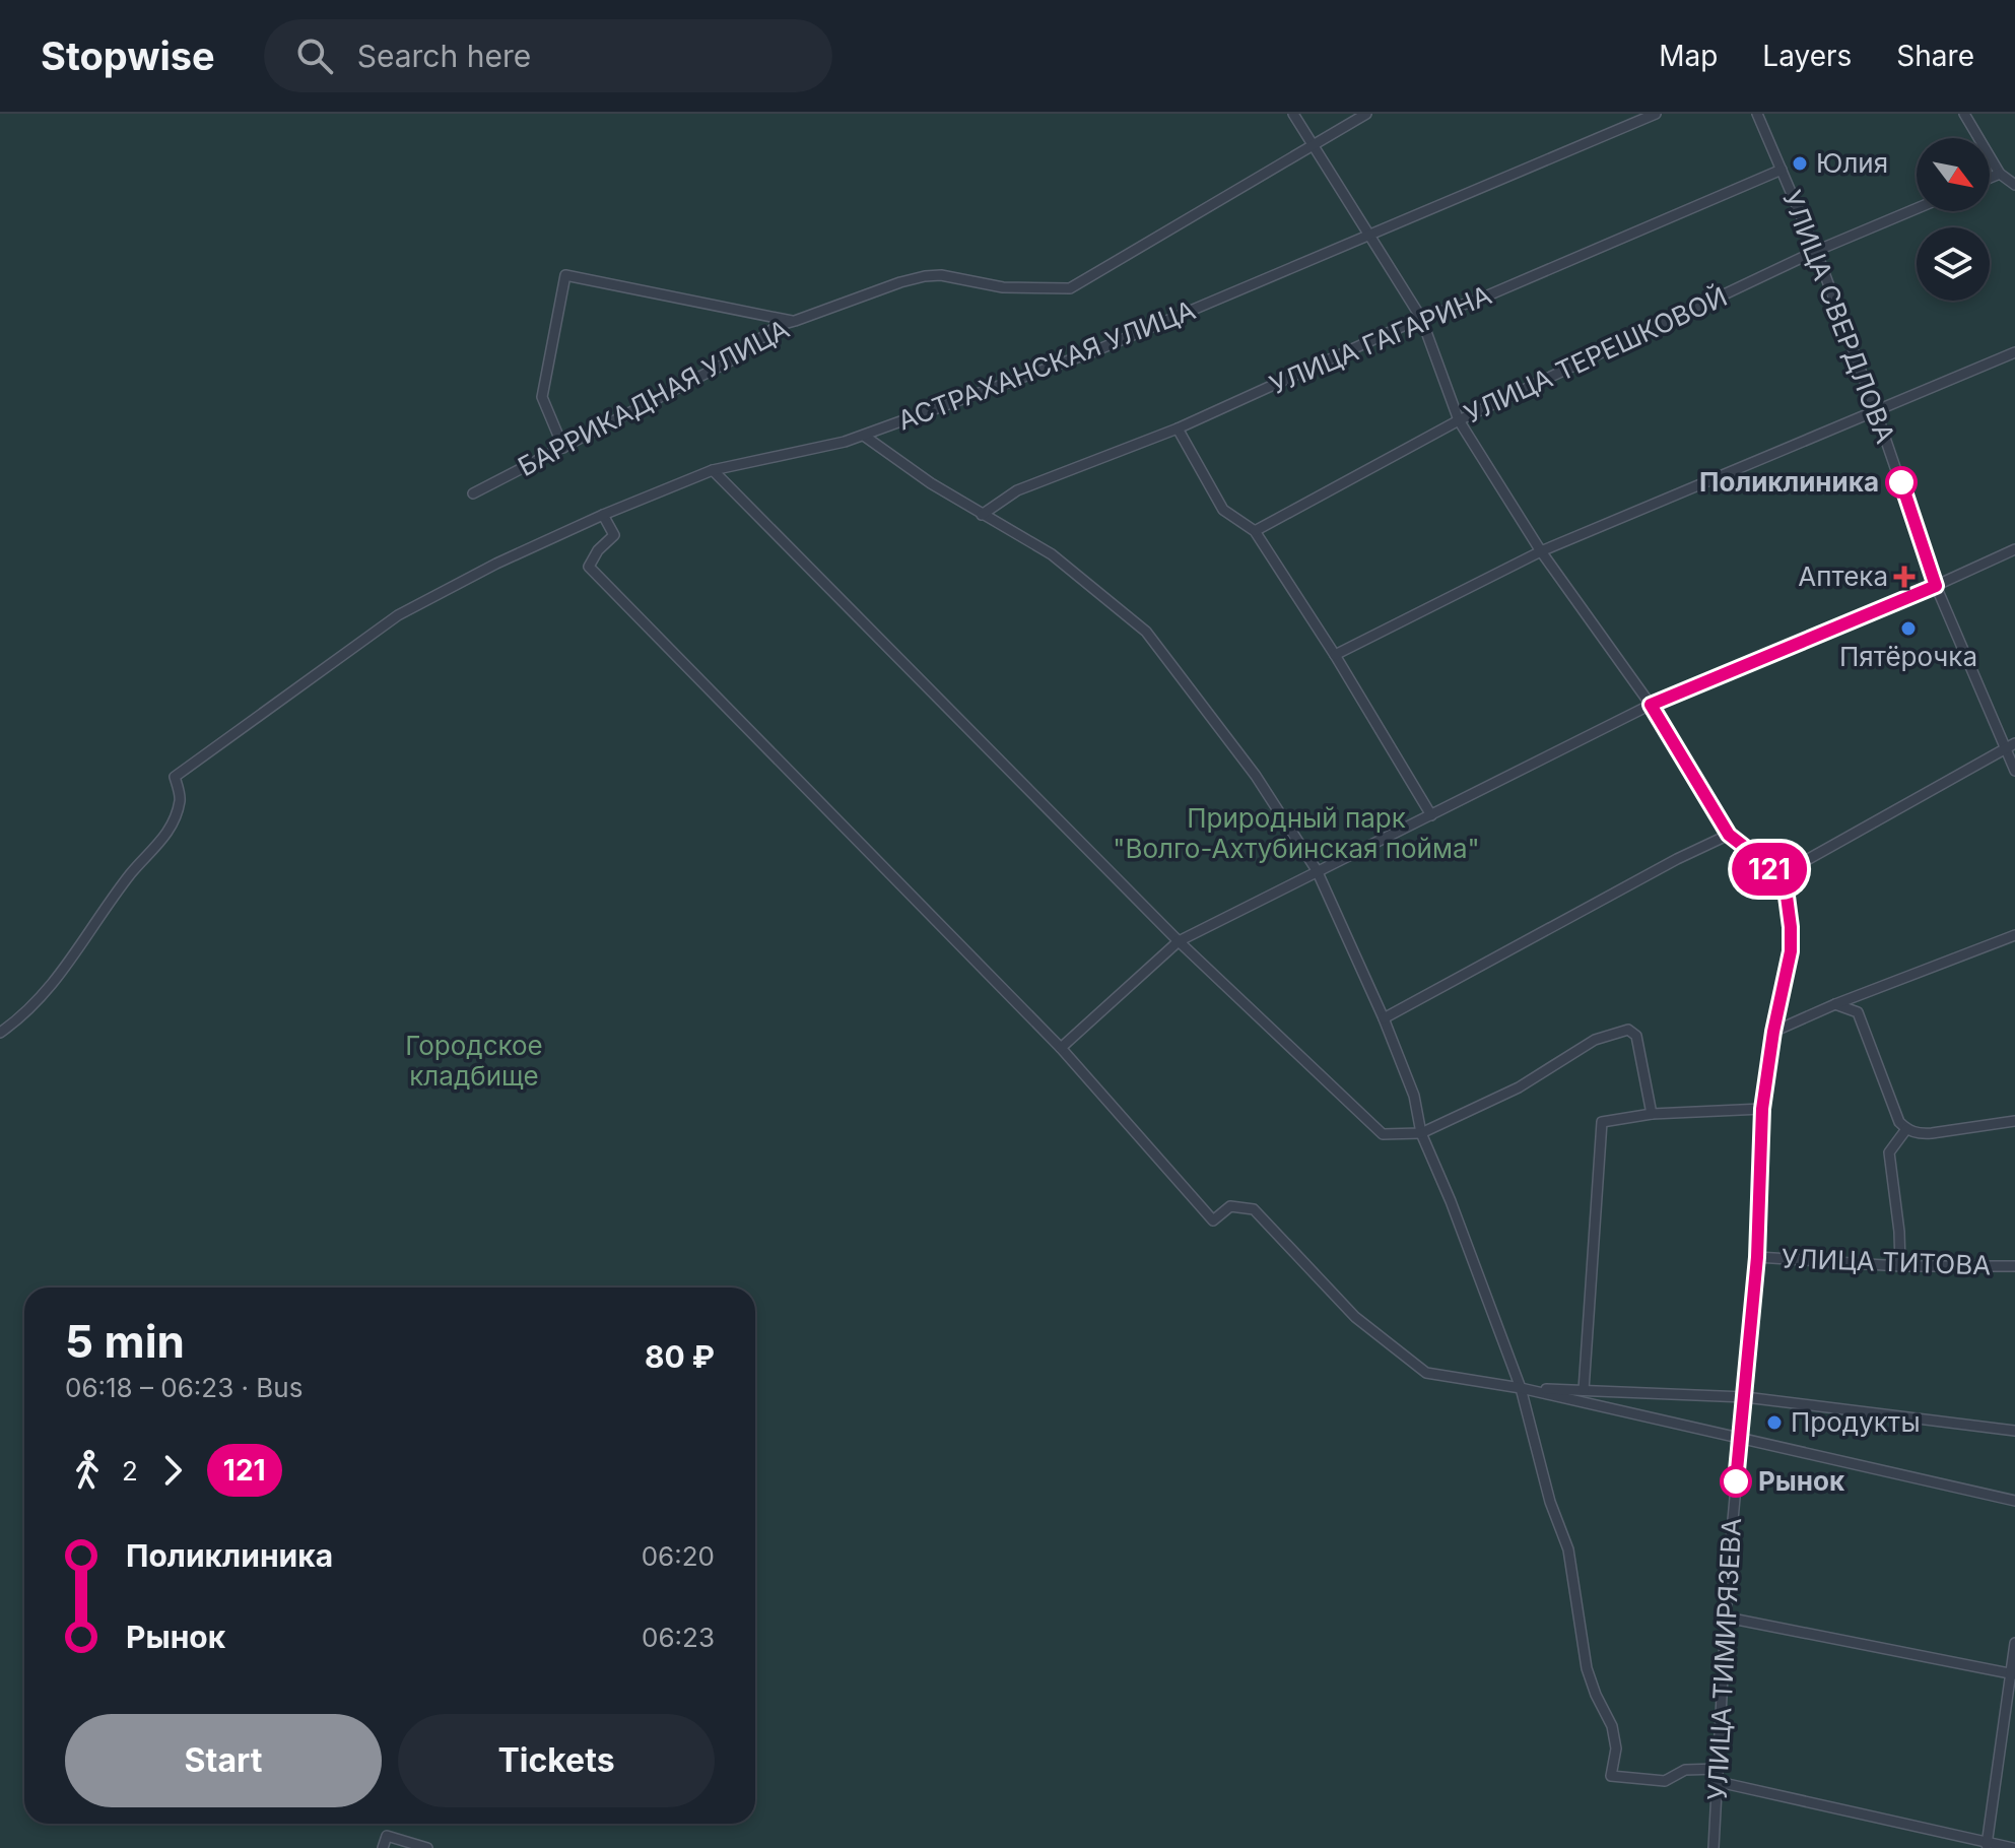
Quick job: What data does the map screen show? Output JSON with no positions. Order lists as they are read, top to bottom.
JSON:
{
  "streets": {
    "street": [
      "УЛИЦА СВЕРДЛОВА",
      "УЛИЦА ГАГАРИНА",
      "УЛИЦА ТЕРЕШКОВОЙ",
      "АСТРАХАНСКАЯ УЛИЦА",
      "БАРРИКАДНАЯ УЛИЦА",
      "УЛИЦА ТИТОВА",
      "УЛИЦА ТИМИРЯЗЕВА"
    ]
  },
  "crossings": [
    ["УЛИЦА СВЕРДЛОВА", "УЛИЦА ГАГАРИНА"],
    ["УЛИЦА СВЕРДЛОВА", "УЛИЦА ТЕРЕШКОВОЙ"],
    ["УЛИЦА ТИТОВА", "УЛИЦА ТИМИРЯЗЕВА"]
  ],
  "parks": ["Природный парк \"Волго-Ахтубинская пойма\"", "Городское кладбище"],
  "places": {
    "other": [
      "Юлия",
      "Поликлиника",
      "Пятёрочка",
      "Продукты",
      "Рынок"
    ],
    "health": ["Аптека"]
  },
  "lines": ["bus line 121"],
  "north": "bottom right",
  "page": {
    "header": "Stopwise",
    "search": "Search here",
    "nav": ["Map", "Layers", "Share"],
    "on_map": "121",
    "heading": ["5 min", "06:18 – 06:23 · Bus", "80 ₽"],
    "legs": ["2", "121"],
    "list": [
      {
        "name": "Поликлиника",
        "value": "06:20"
      },
      {
        "name": "Рынок",
        "value": "06:23"
      }
    ],
    "buttons": ["Start", "Tickets"]
  }
}
